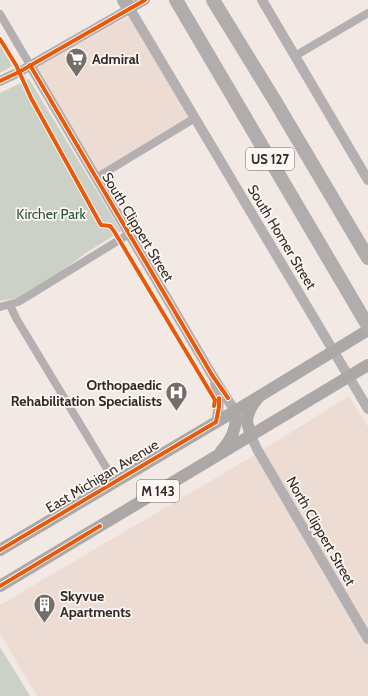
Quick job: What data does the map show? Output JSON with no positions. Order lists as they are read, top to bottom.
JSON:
{
  "streets": {
    "highway": ["US 127"],
    "main road": ["East Michigan Avenue", "M 143"],
    "street": ["South Clippert Street", "South Homer Street", "North Clippert Street"]
  },
  "crossings": [
    ["South Clippert Street", "East Michigan Avenue"],
    ["South Homer Street", "East Michigan Avenue"],
    ["South Homer Street", "M 143"],
    ["M 143", "North Clippert Street"]
  ],
  "parks": ["Kircher Park"],
  "places": {
    "supermarket": ["Admiral"],
    "hospital": ["Orthopaedic Rehabilitation Specialists"],
    "building": ["Skyvue Apartments"]
  }
}
